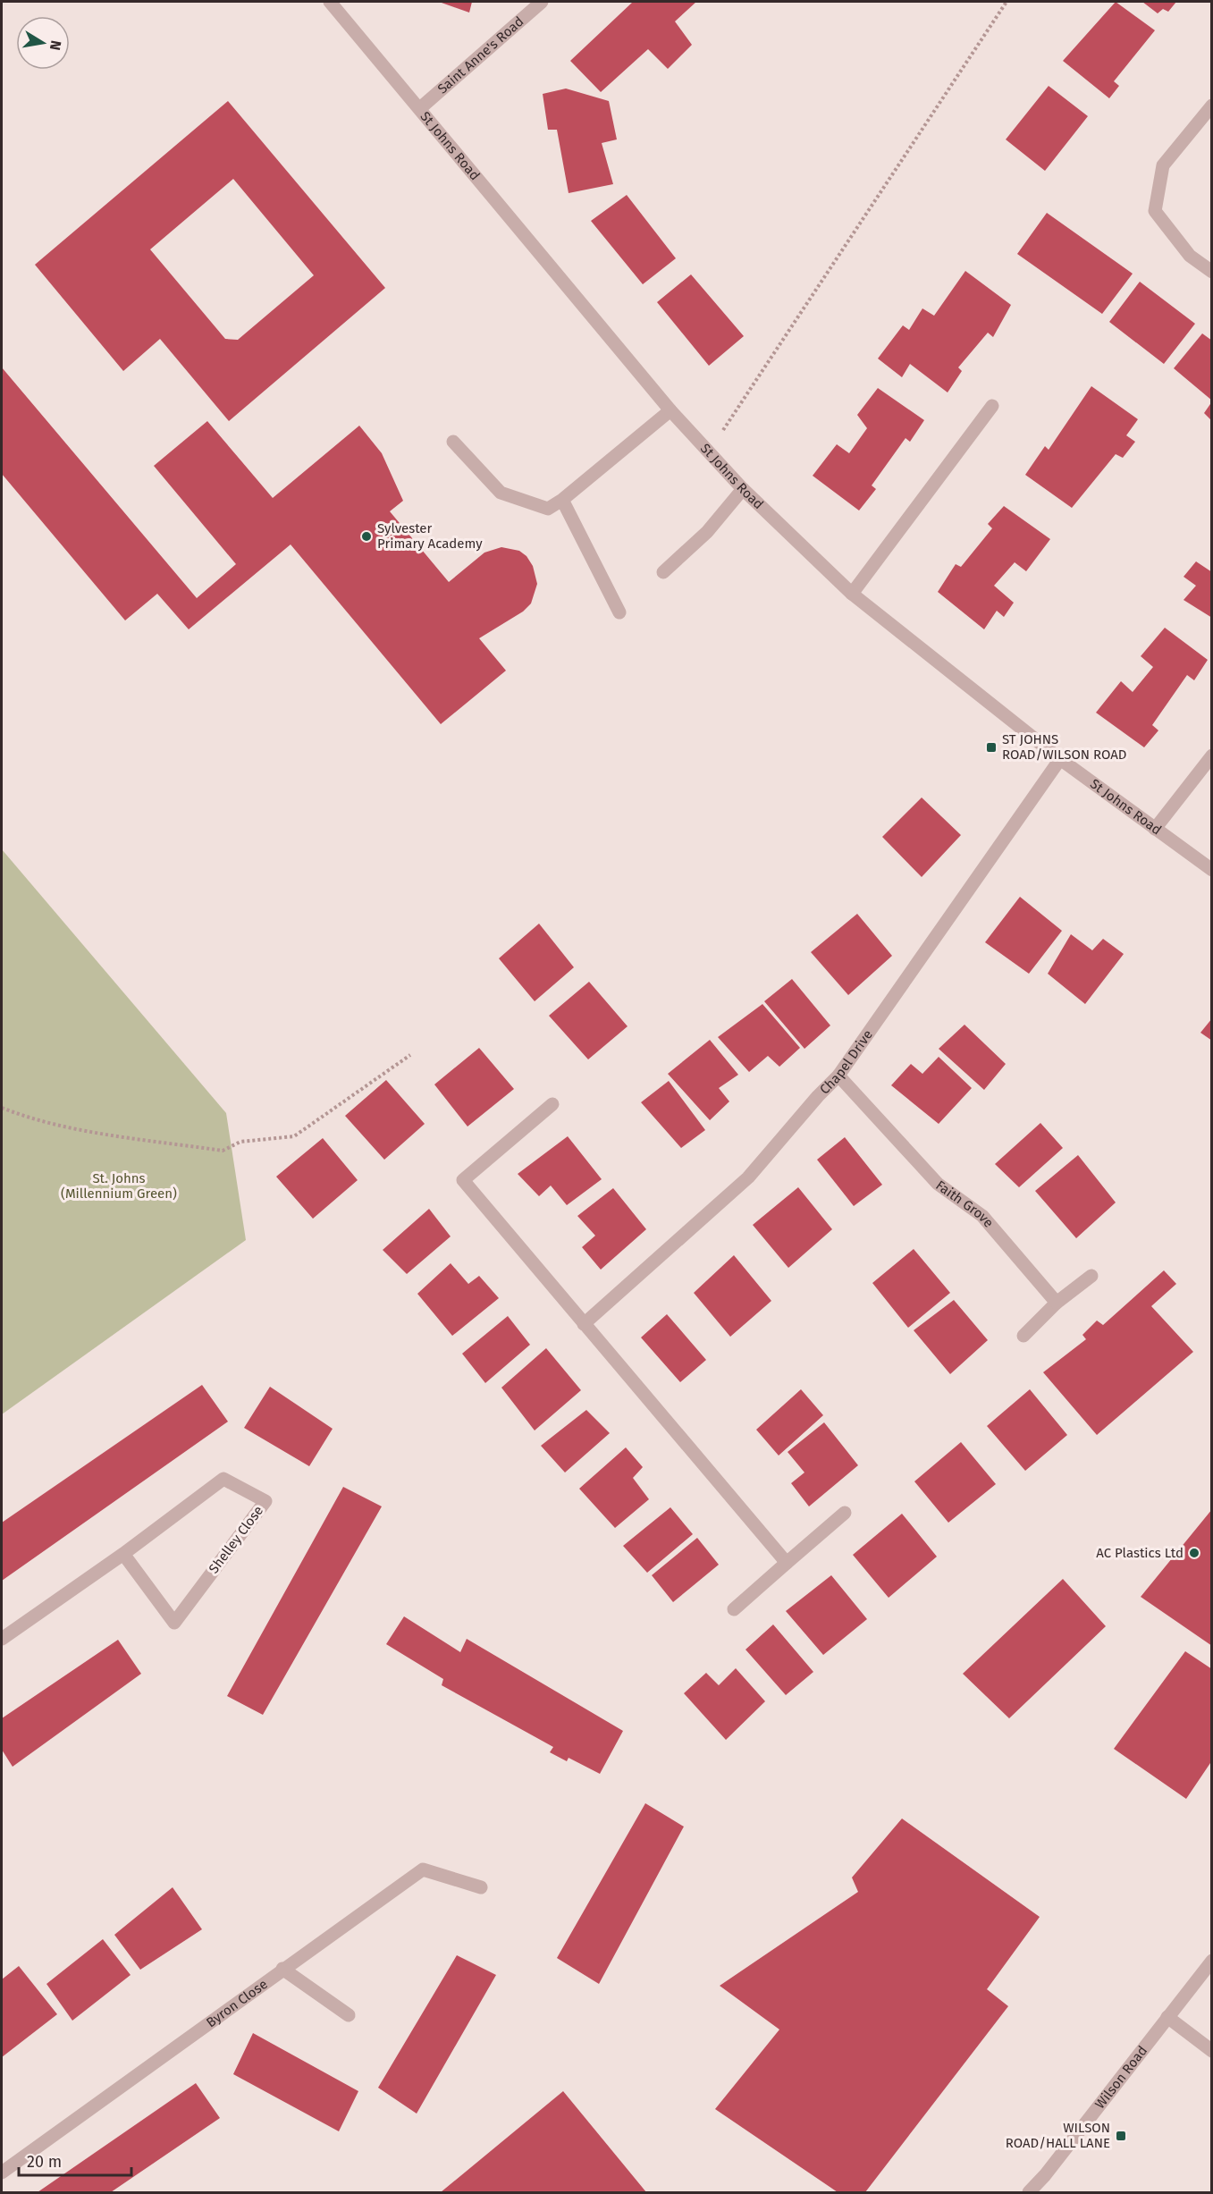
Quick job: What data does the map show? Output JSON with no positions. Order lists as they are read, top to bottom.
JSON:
{
  "streets": {
    "street": [
      "Saint Anne's Road",
      "St Johns Road",
      "Chapel Drive",
      "Faith Grove",
      "Shelley Close",
      "Byron Close",
      "Wilson Road"
    ]
  },
  "crossings": [
    ["Saint Anne's Road", "St Johns Road"],
    ["St Johns Road", "Chapel Drive"],
    ["Chapel Drive", "Faith Grove"]
  ],
  "parks": ["St. Johns (Millennium Green)"],
  "places": {
    "other": ["Sylvester Primary Academy", "AC Plastics Ltd"],
    "transit": ["ST JOHNS ROAD/WILSON ROAD", "WILSON ROAD/HALL LANE"]
  },
  "scale_bar": "20 m",
  "north": "right"
}
